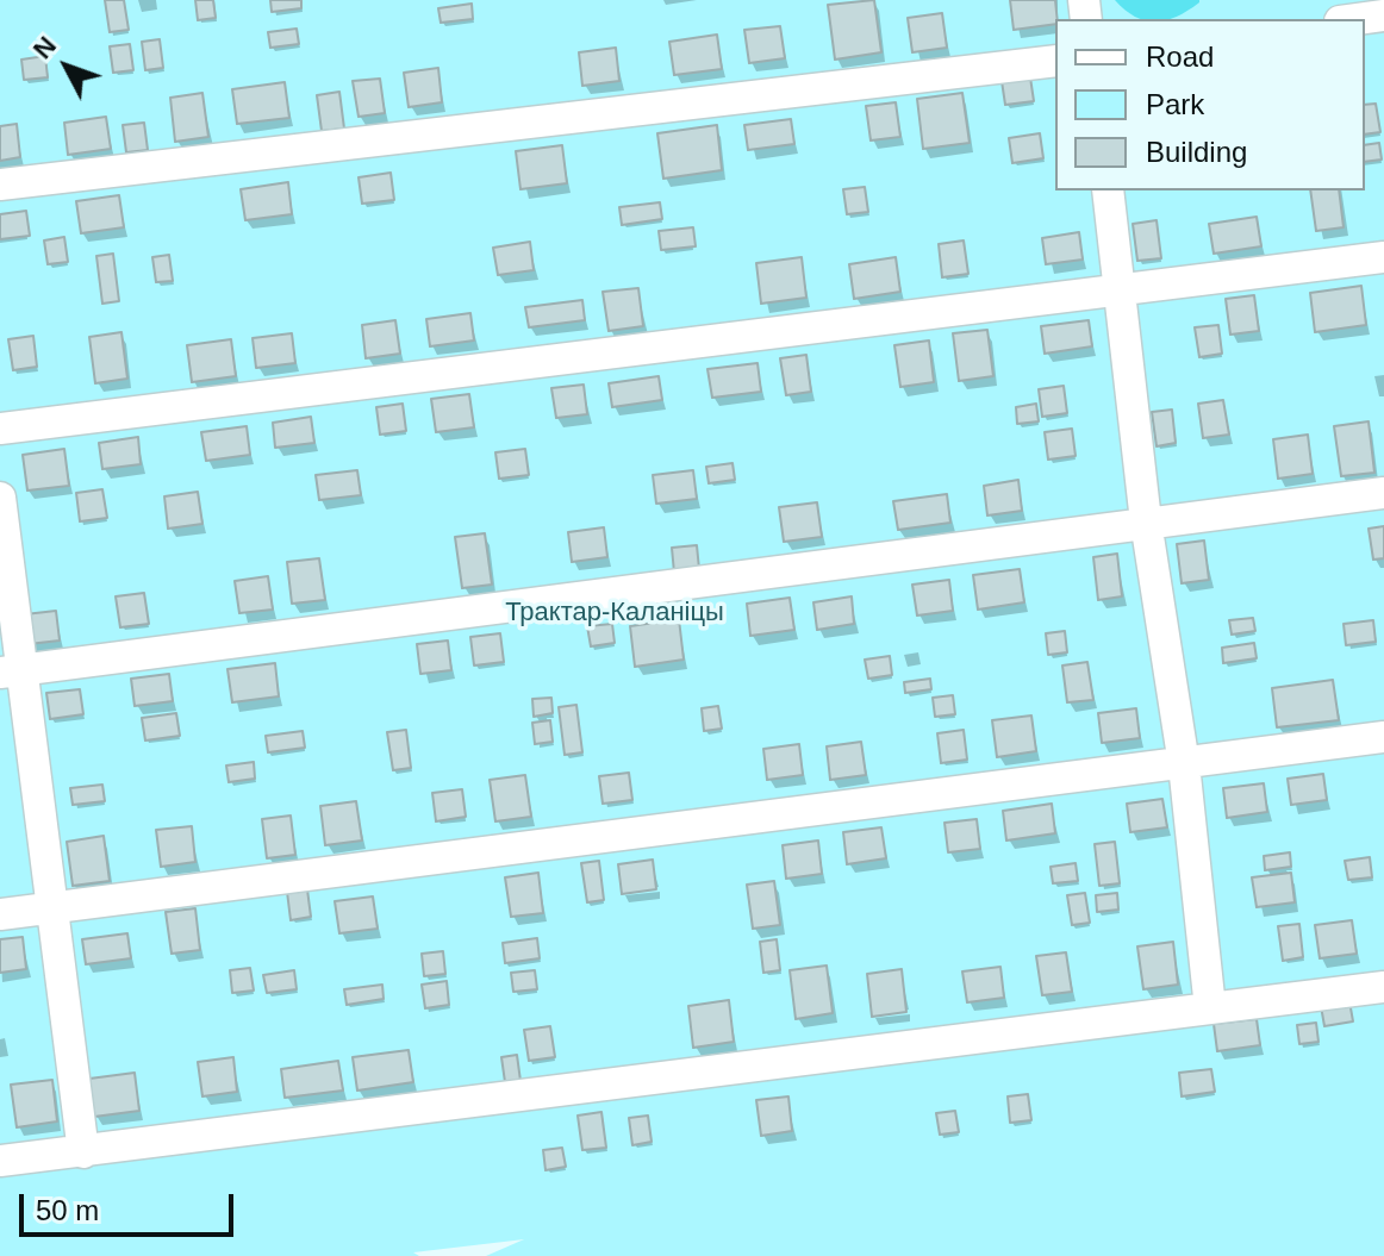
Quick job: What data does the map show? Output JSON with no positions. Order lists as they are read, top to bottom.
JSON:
{
  "parks": ["Трактар-Каланіцы"],
  "legend": ["Road", "Park", "Building"],
  "scale_bar": "50 m",
  "north": "top left"
}
